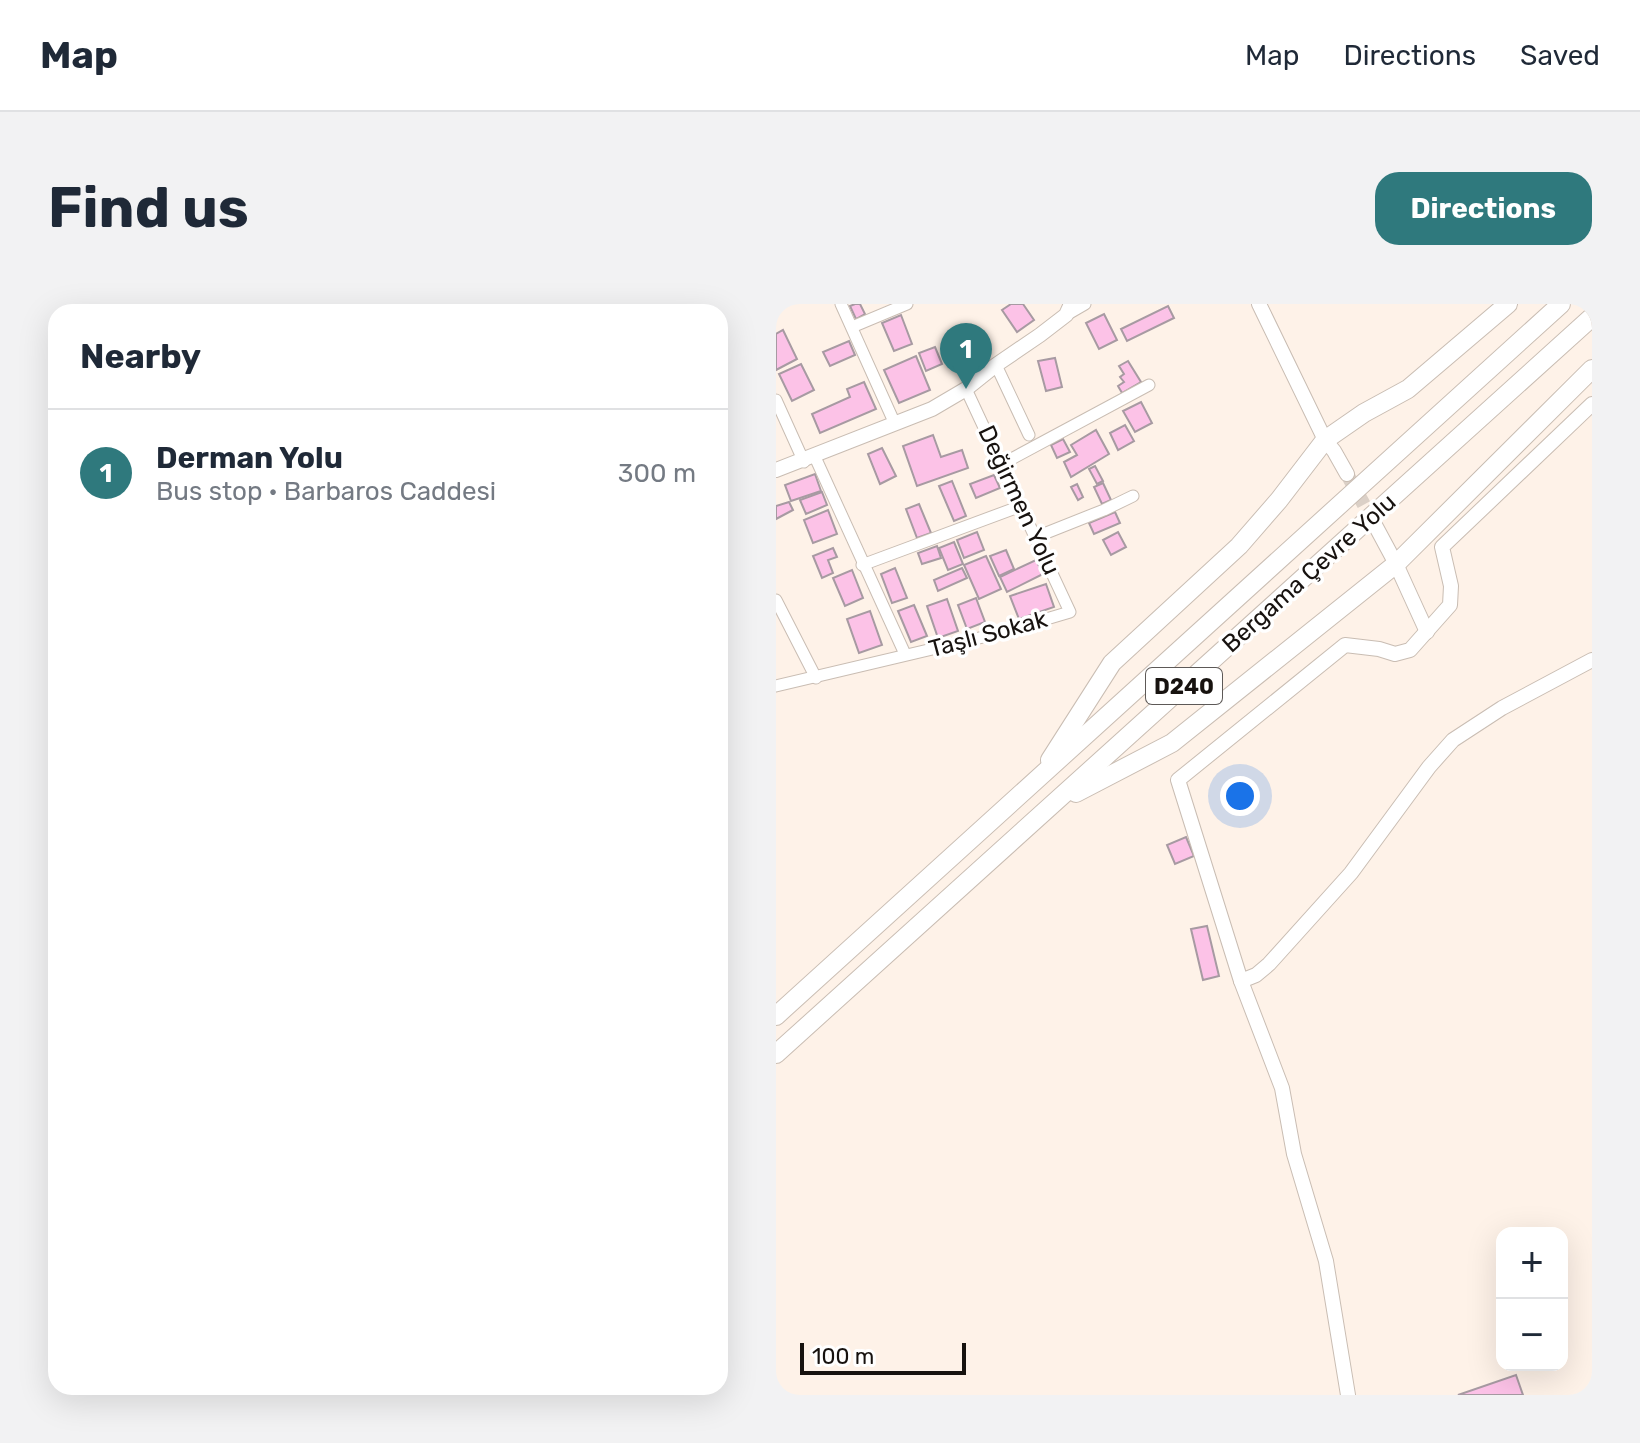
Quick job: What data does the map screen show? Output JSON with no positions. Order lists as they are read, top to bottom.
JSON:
{
  "streets": {
    "highway": ["Bergama Çevre Yolu", "D240"],
    "street": ["Değirmen Yolu", "Taşlı Sokak"]
  },
  "crossings": [
    ["Değirmen Yolu", "Taşlı Sokak"]
  ],
  "scale_bar": "100 m",
  "page": {
    "header": "Map",
    "nav": ["Map", "Directions", "Saved"],
    "buttons": "Directions",
    "title": "Find us",
    "heading": "Nearby",
    "pins": "1",
    "list": [
      {
        "mark": "1",
        "name": "Derman Yolu",
        "note": "Bus stop · Barbaros Caddesi",
        "value": "300 m"
      }
    ],
    "map_buttons": ["+", "−"],
    "scale": "100 m"
  }
}
